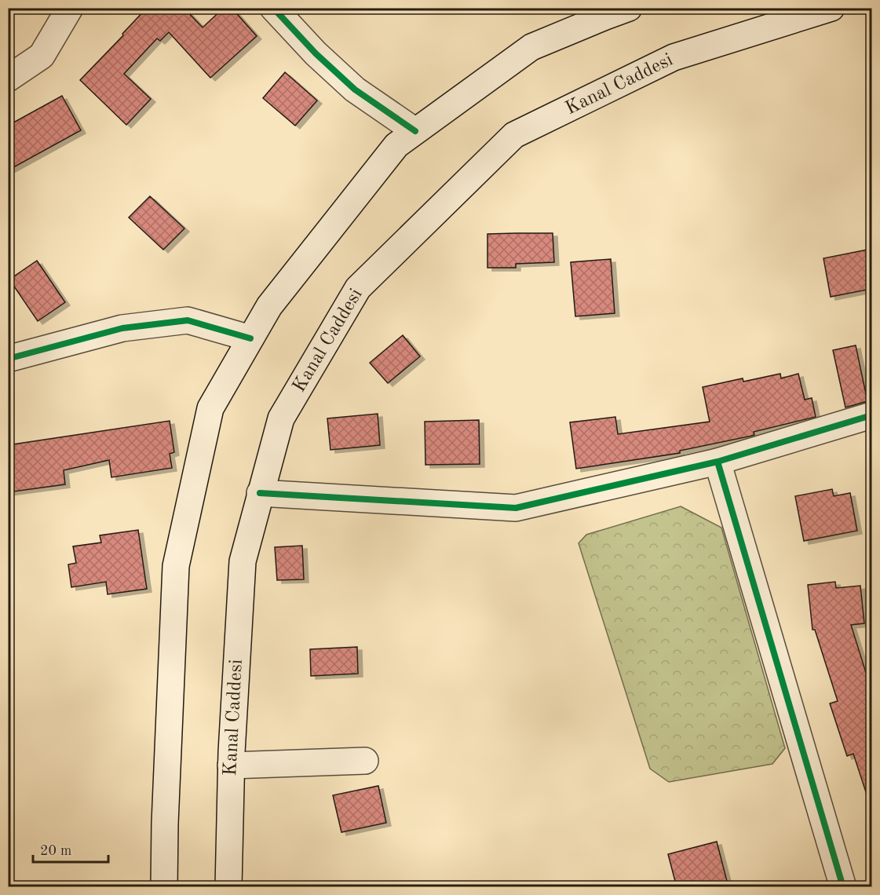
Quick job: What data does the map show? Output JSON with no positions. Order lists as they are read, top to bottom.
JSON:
{
  "streets": {
    "main road": ["Kanal Caddesi"]
  },
  "scale_bar": "20 m"
}
